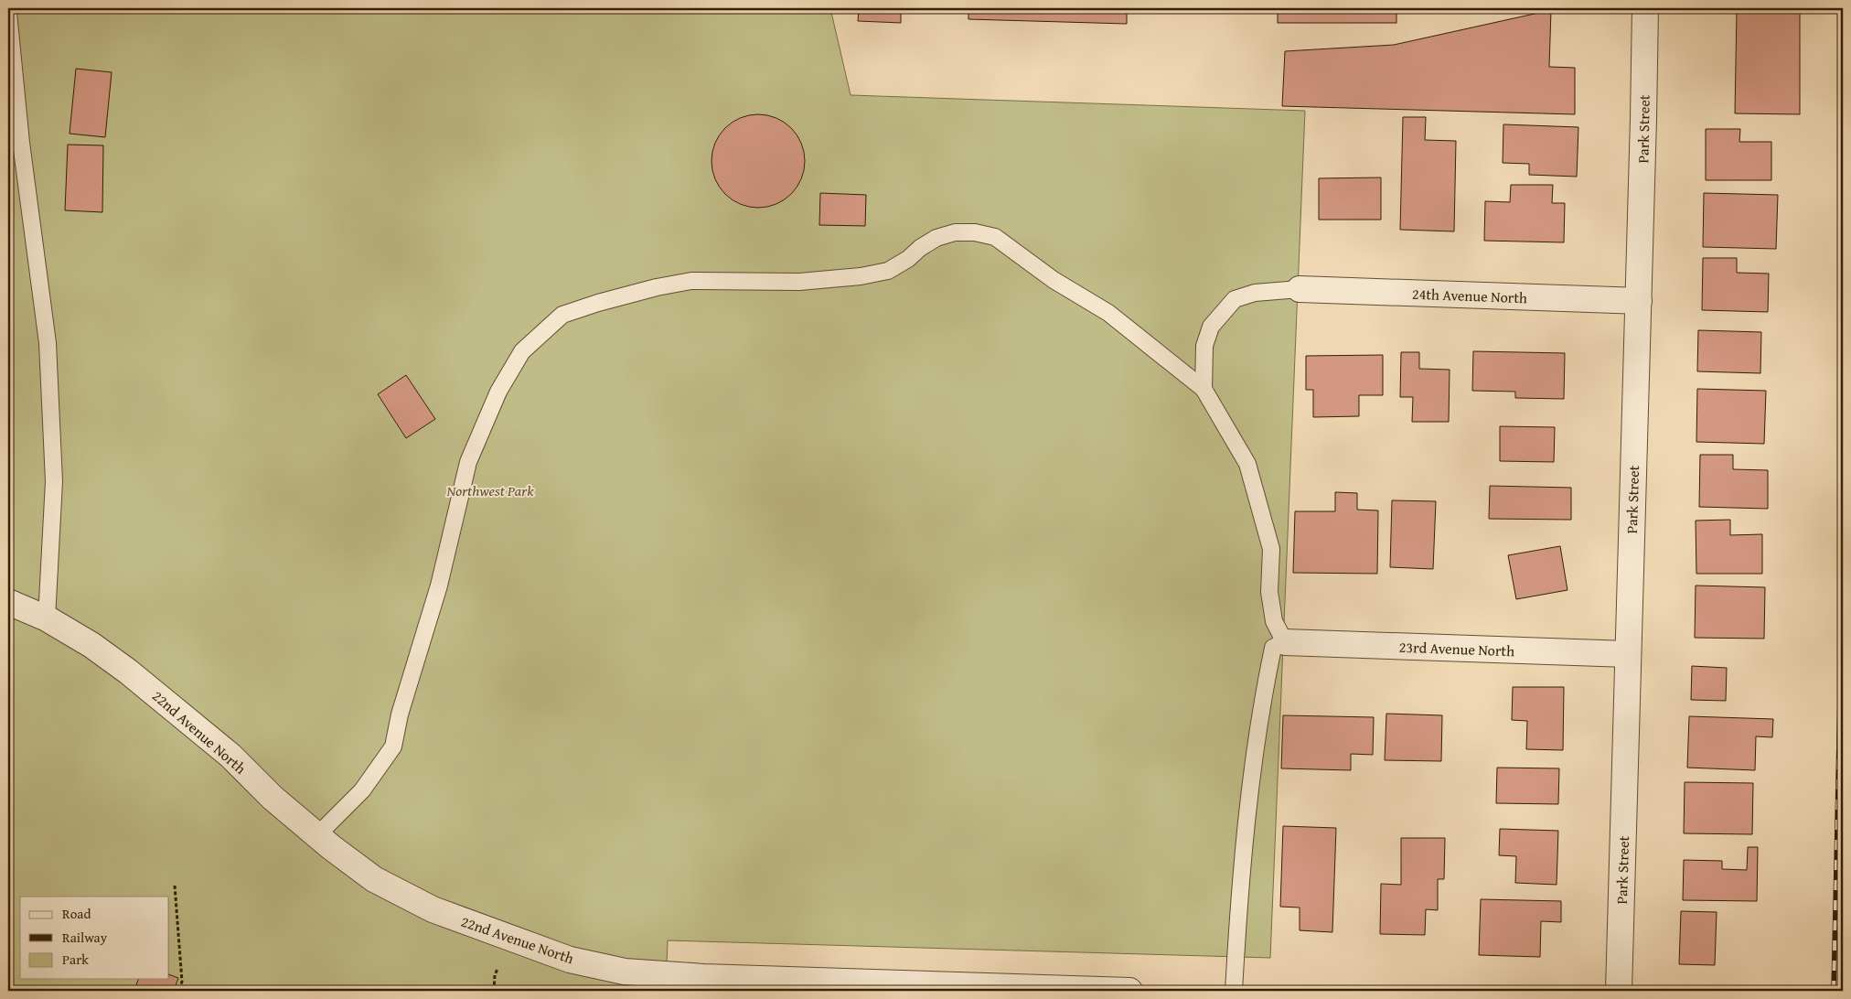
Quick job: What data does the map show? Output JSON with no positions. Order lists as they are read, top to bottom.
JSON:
{
  "streets": {
    "street": [
      "Park Street",
      "24th Avenue North",
      "23rd Avenue North",
      "22nd Avenue North"
    ]
  },
  "crossings": [
    ["Park Street", "24th Avenue North"],
    ["Park Street", "23rd Avenue North"]
  ],
  "parks": ["Northwest Park"],
  "legend": ["Road", "Railway", "Park"]
}
